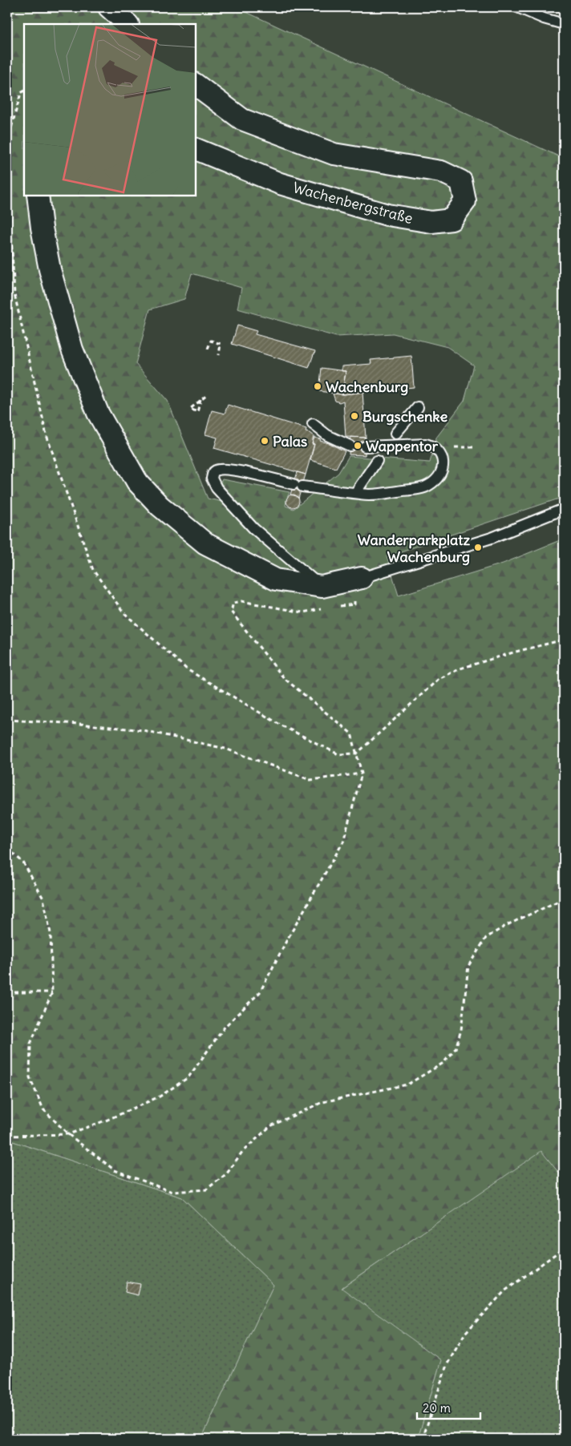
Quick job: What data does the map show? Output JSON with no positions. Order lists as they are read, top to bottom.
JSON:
{
  "streets": {
    "street": ["Wachenbergstraße"]
  },
  "places": [
    "Wachenburg",
    "Burgschenke",
    "Palas",
    "Wappentor",
    "Wanderparkplatz Wachenburg"
  ],
  "scale_bar": "20 m"
}
